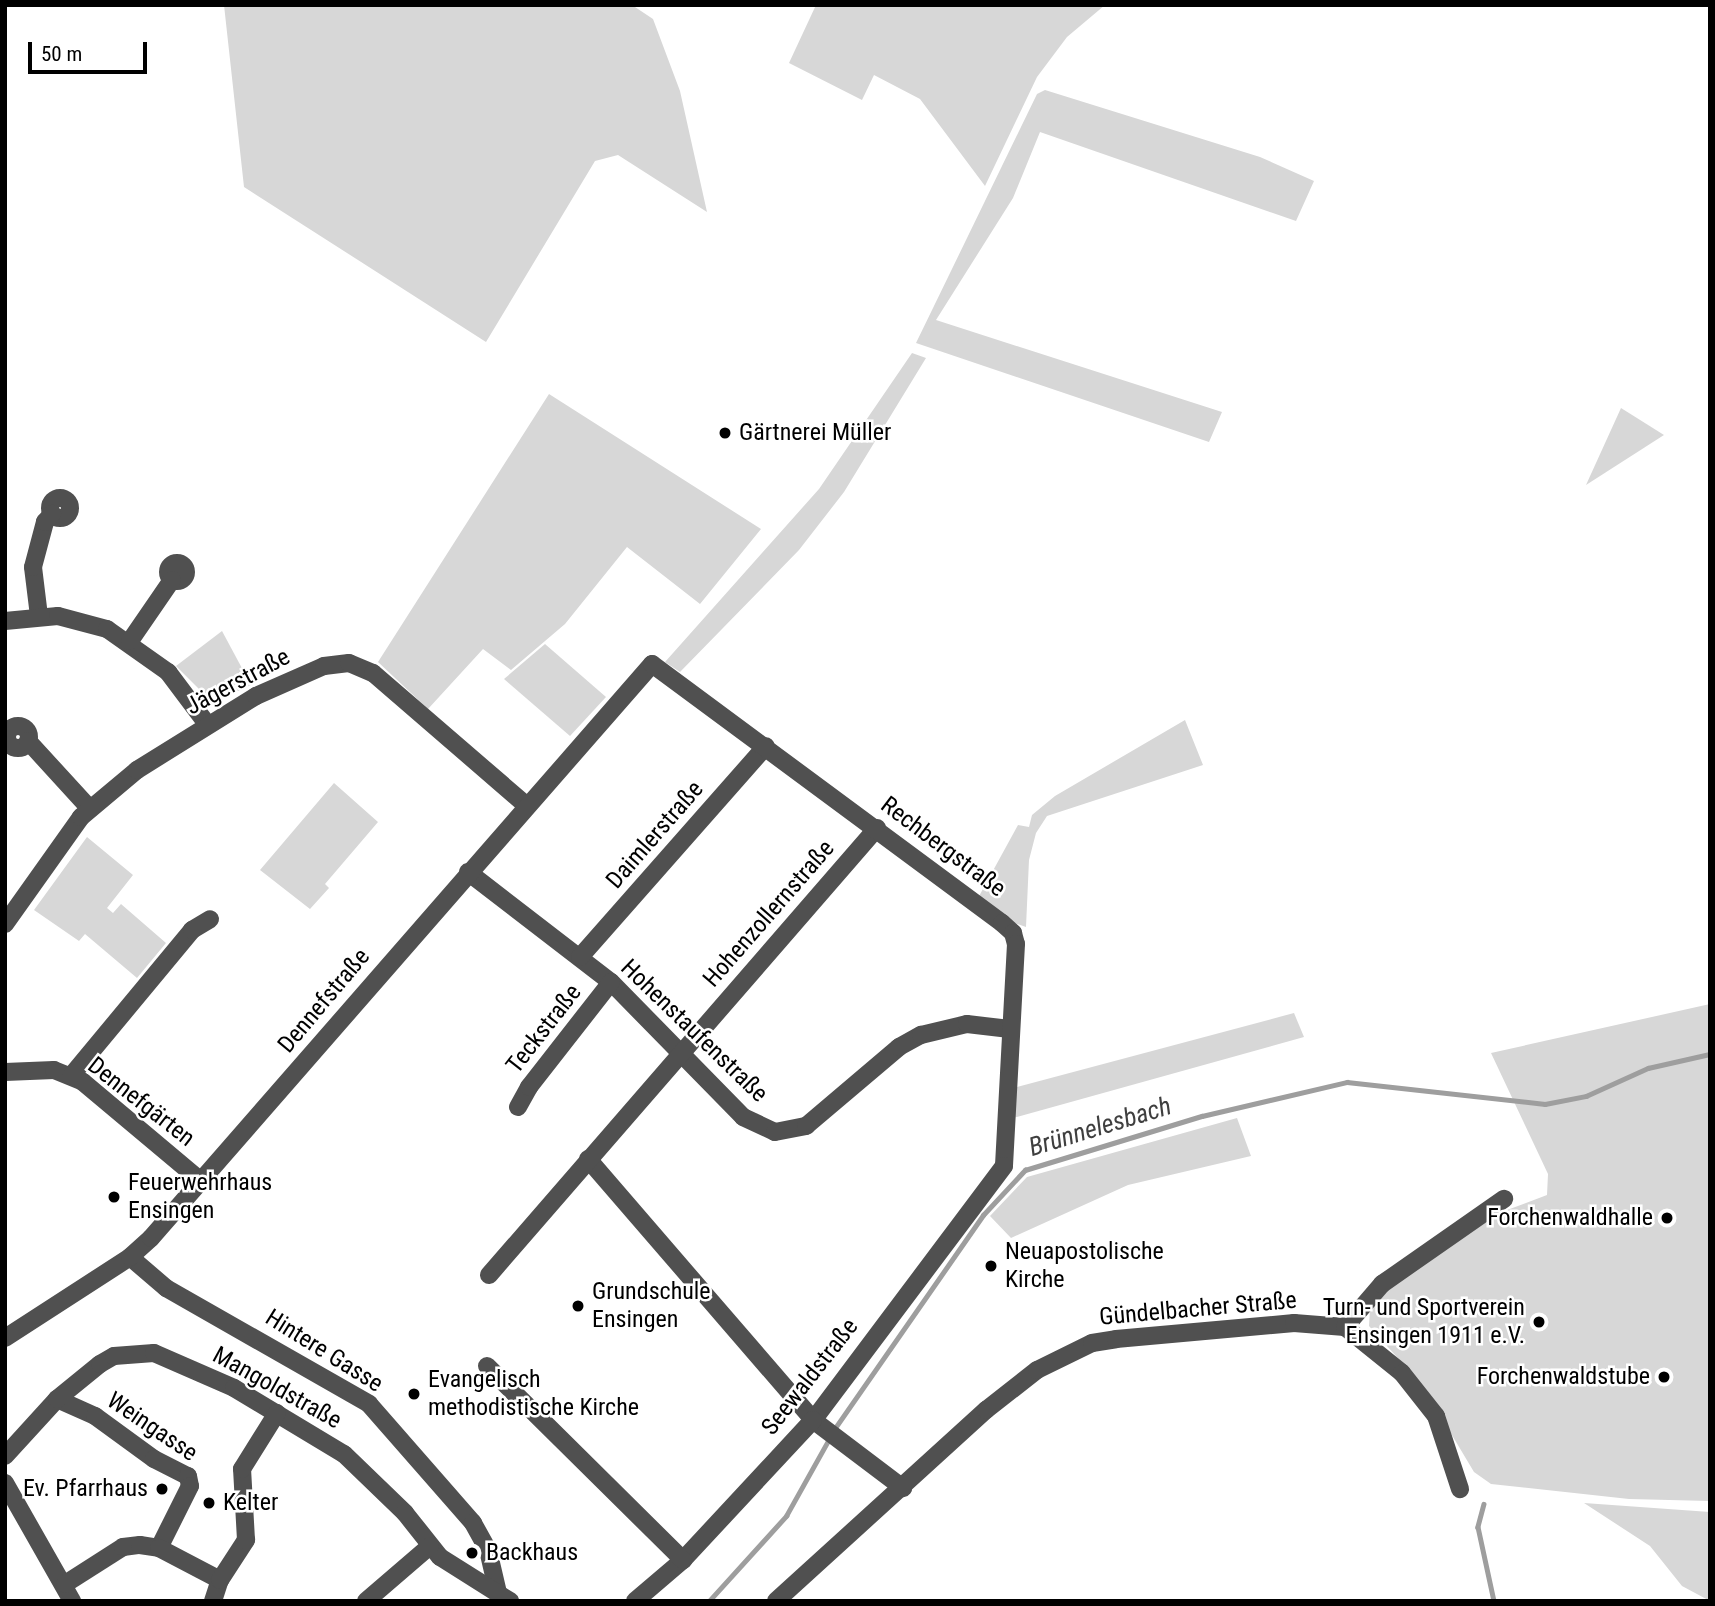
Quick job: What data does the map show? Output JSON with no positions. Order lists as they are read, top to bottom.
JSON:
{
  "streets": {
    "street": [
      "Jägerstraße",
      "Daimlerstraße",
      "Rechbergstraße",
      "Hohenzollernstraße",
      "Dennefstraße",
      "Teckstraße",
      "Hohenstaufenstraße",
      "Dennefgärten",
      "Gündelbacher Straße",
      "Hintere Gasse",
      "Seewaldstraße",
      "Mangoldstraße",
      "Weingasse"
    ]
  },
  "crossings": [
    ["Jägerstraße", "Dennefstraße"],
    ["Daimlerstraße", "Rechbergstraße"],
    ["Daimlerstraße", "Hohenstaufenstraße"],
    ["Rechbergstraße", "Hohenzollernstraße"],
    ["Rechbergstraße", "Dennefstraße"],
    ["Rechbergstraße", "Hohenstaufenstraße"],
    ["Rechbergstraße", "Seewaldstraße"],
    ["Hohenzollernstraße", "Hohenstaufenstraße"],
    ["Dennefstraße", "Hohenstaufenstraße"],
    ["Dennefstraße", "Dennefgärten"],
    ["Dennefstraße", "Hintere Gasse"],
    ["Teckstraße", "Hohenstaufenstraße"],
    ["Hintere Gasse", "Mangoldstraße"],
    ["Mangoldstraße", "Weingasse"]
  ],
  "water": ["Brünnelesbach"],
  "places": [
    "Gärtnerei Müller",
    "Feuerwehrhaus Ensingen",
    "Forchenwaldhalle",
    "Neuapostolische Kirche",
    "Grundschule Ensingen",
    "Turn- und Sportverein Ensingen 1911 e.V.",
    "Forchenwaldstube",
    "Evangelisch methodistische Kirche",
    "Ev. Pfarrhaus",
    "Kelter",
    "Backhaus"
  ],
  "scale_bar": "50 m"
}
